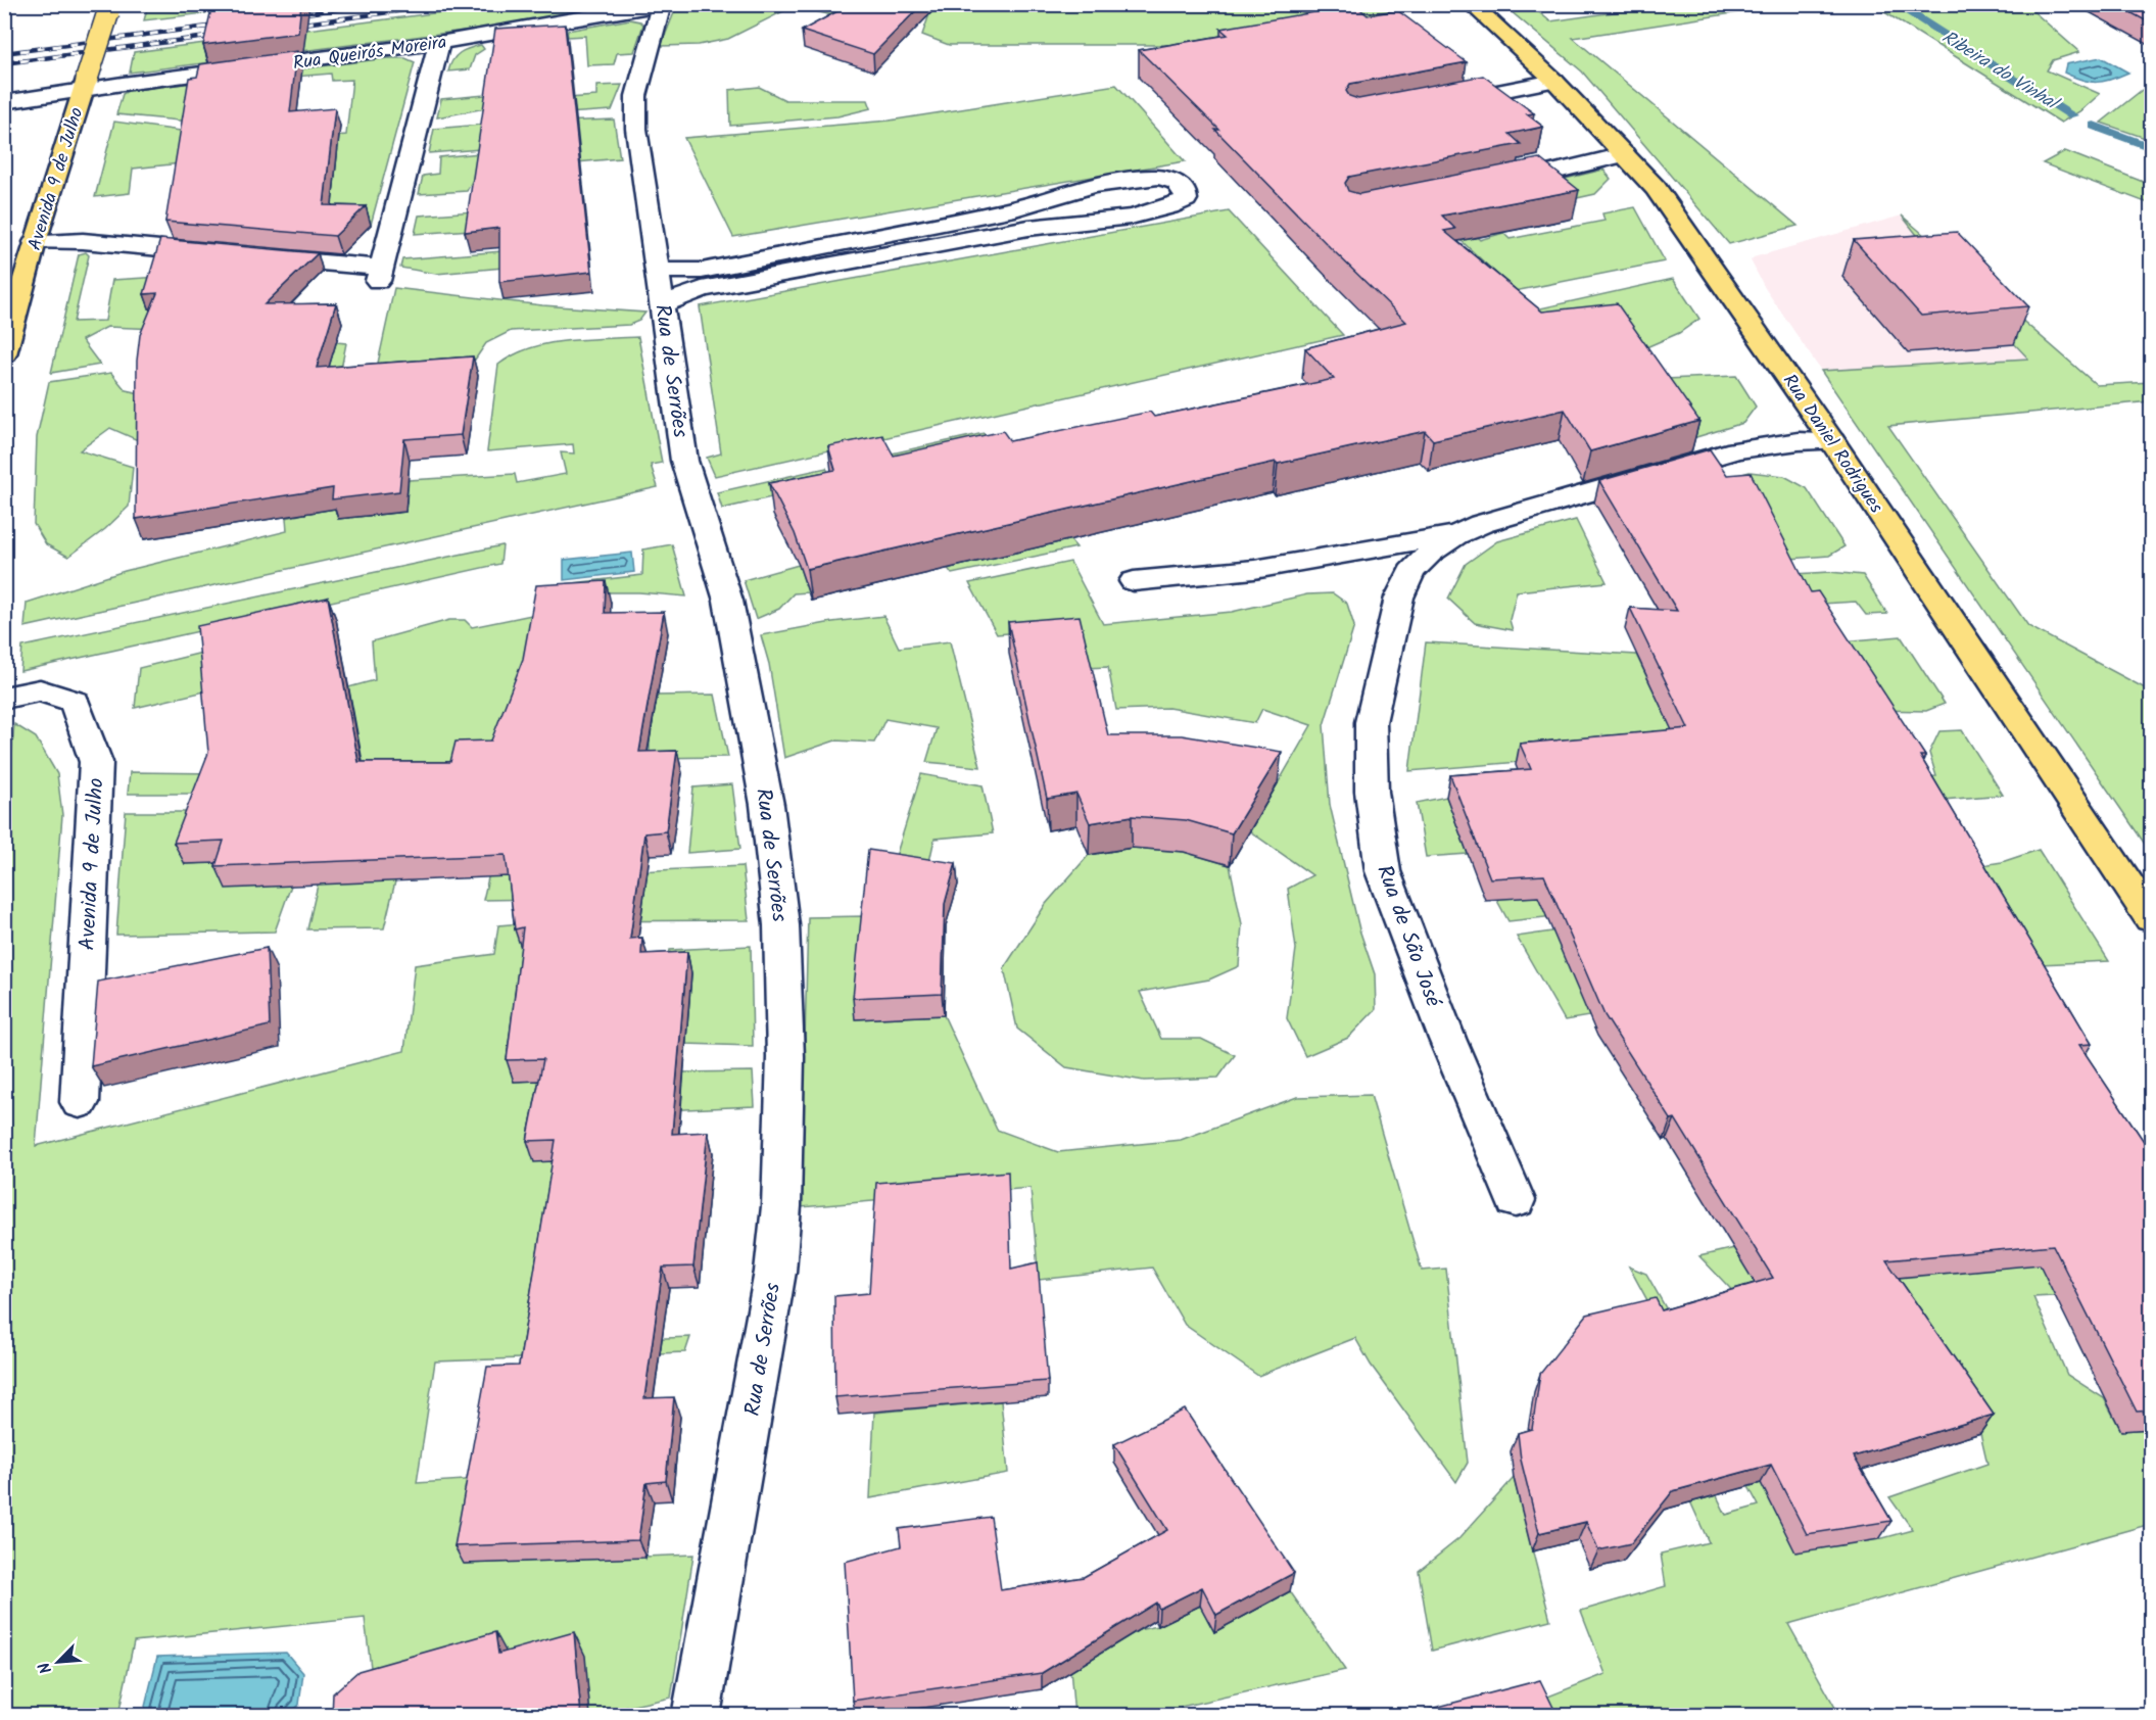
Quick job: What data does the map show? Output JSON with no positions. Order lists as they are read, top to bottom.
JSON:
{
  "streets": {
    "main road": ["Avenida 9 de Julho", "Rua Daniel Rodrigues"],
    "street": ["Rua Queirós Moreira", "Rua de Serrões", "Rua de São José"]
  },
  "crossings": [
    ["Rua Queirós Moreira", "Avenida 9 de Julho"],
    ["Rua Queirós Moreira", "Rua de Serrões"],
    ["Rua Daniel Rodrigues", "Rua de São José"]
  ],
  "water": ["Ribeira do Vinhal"],
  "north": "bottom left"
}
